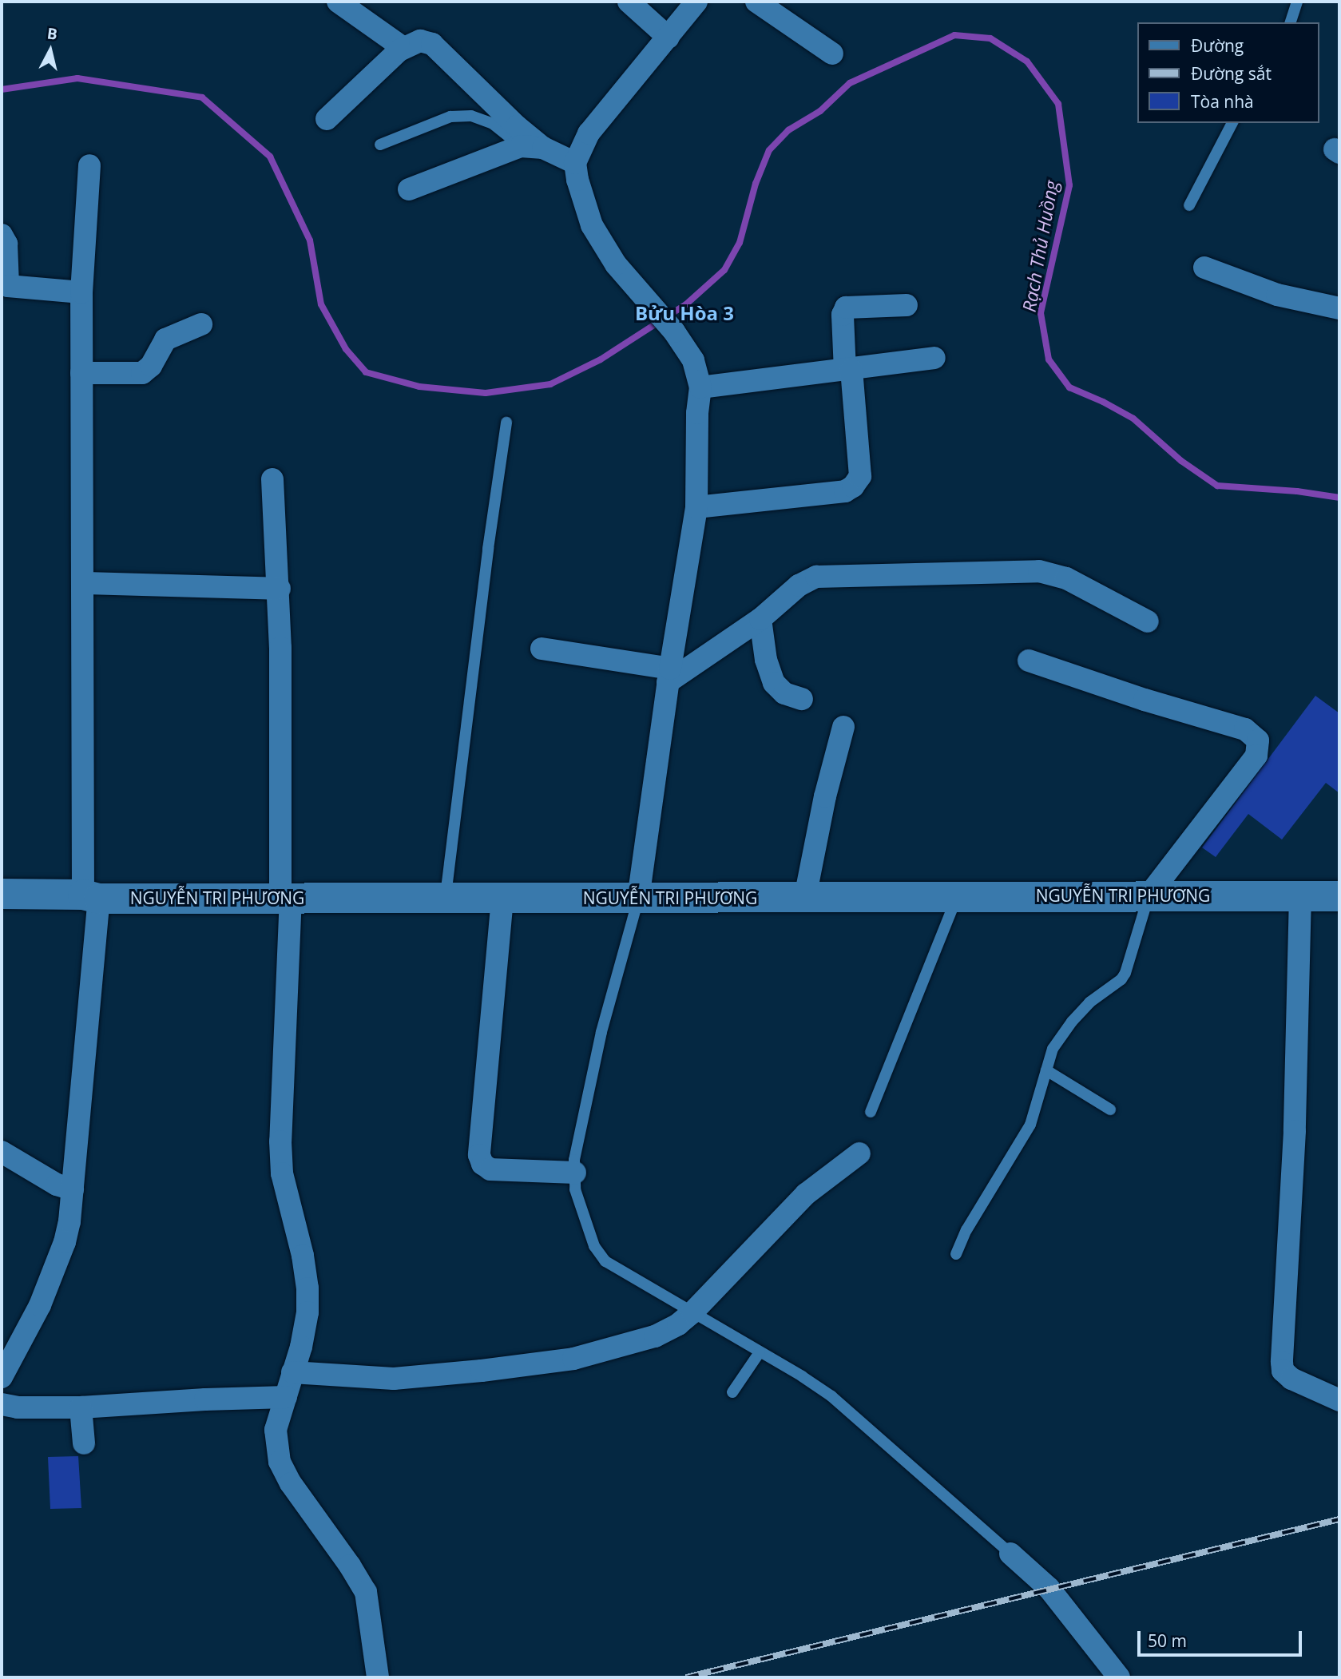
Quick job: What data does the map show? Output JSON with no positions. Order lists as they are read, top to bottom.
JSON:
{
  "streets": {
    "main road": ["NGUYỄN TRI PHƯƠNG"]
  },
  "districts": ["Bửu Hòa 3"],
  "water": ["Rạch Thủ Huồng"],
  "legend": ["Đường", "Đường sắt", "Tòa nhà"],
  "scale_bar": "50 m",
  "north": "top"
}
